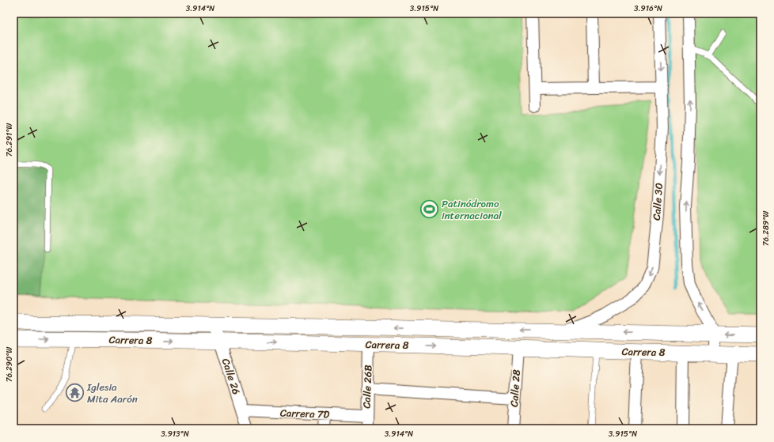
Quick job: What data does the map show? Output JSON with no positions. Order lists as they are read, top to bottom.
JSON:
{
  "streets": {
    "main road": ["Carrera 8"],
    "street": [
      "Calle 30",
      "Calle 26",
      "Calle 26B",
      "Calle 28",
      "Carrera 7D"
    ]
  },
  "crossings": [
    ["Calle 30", "Carrera 8"],
    ["Carrera 8", "Calle 26"],
    ["Carrera 8", "Calle 26B"],
    ["Carrera 8", "Calle 28"],
    ["Calle 26", "Carrera 7D"],
    ["Calle 26B", "Carrera 7D"]
  ],
  "places": {
    "sports": ["Patinódromo internacional"],
    "temple": ["Iglesia Mita Aarón"]
  },
  "coordinates": [
    "3.914°N",
    "3.915°N",
    "3.916°N",
    "76.291°W",
    "76.289°W",
    "76.290°W",
    "3.913°N"
  ]
}
